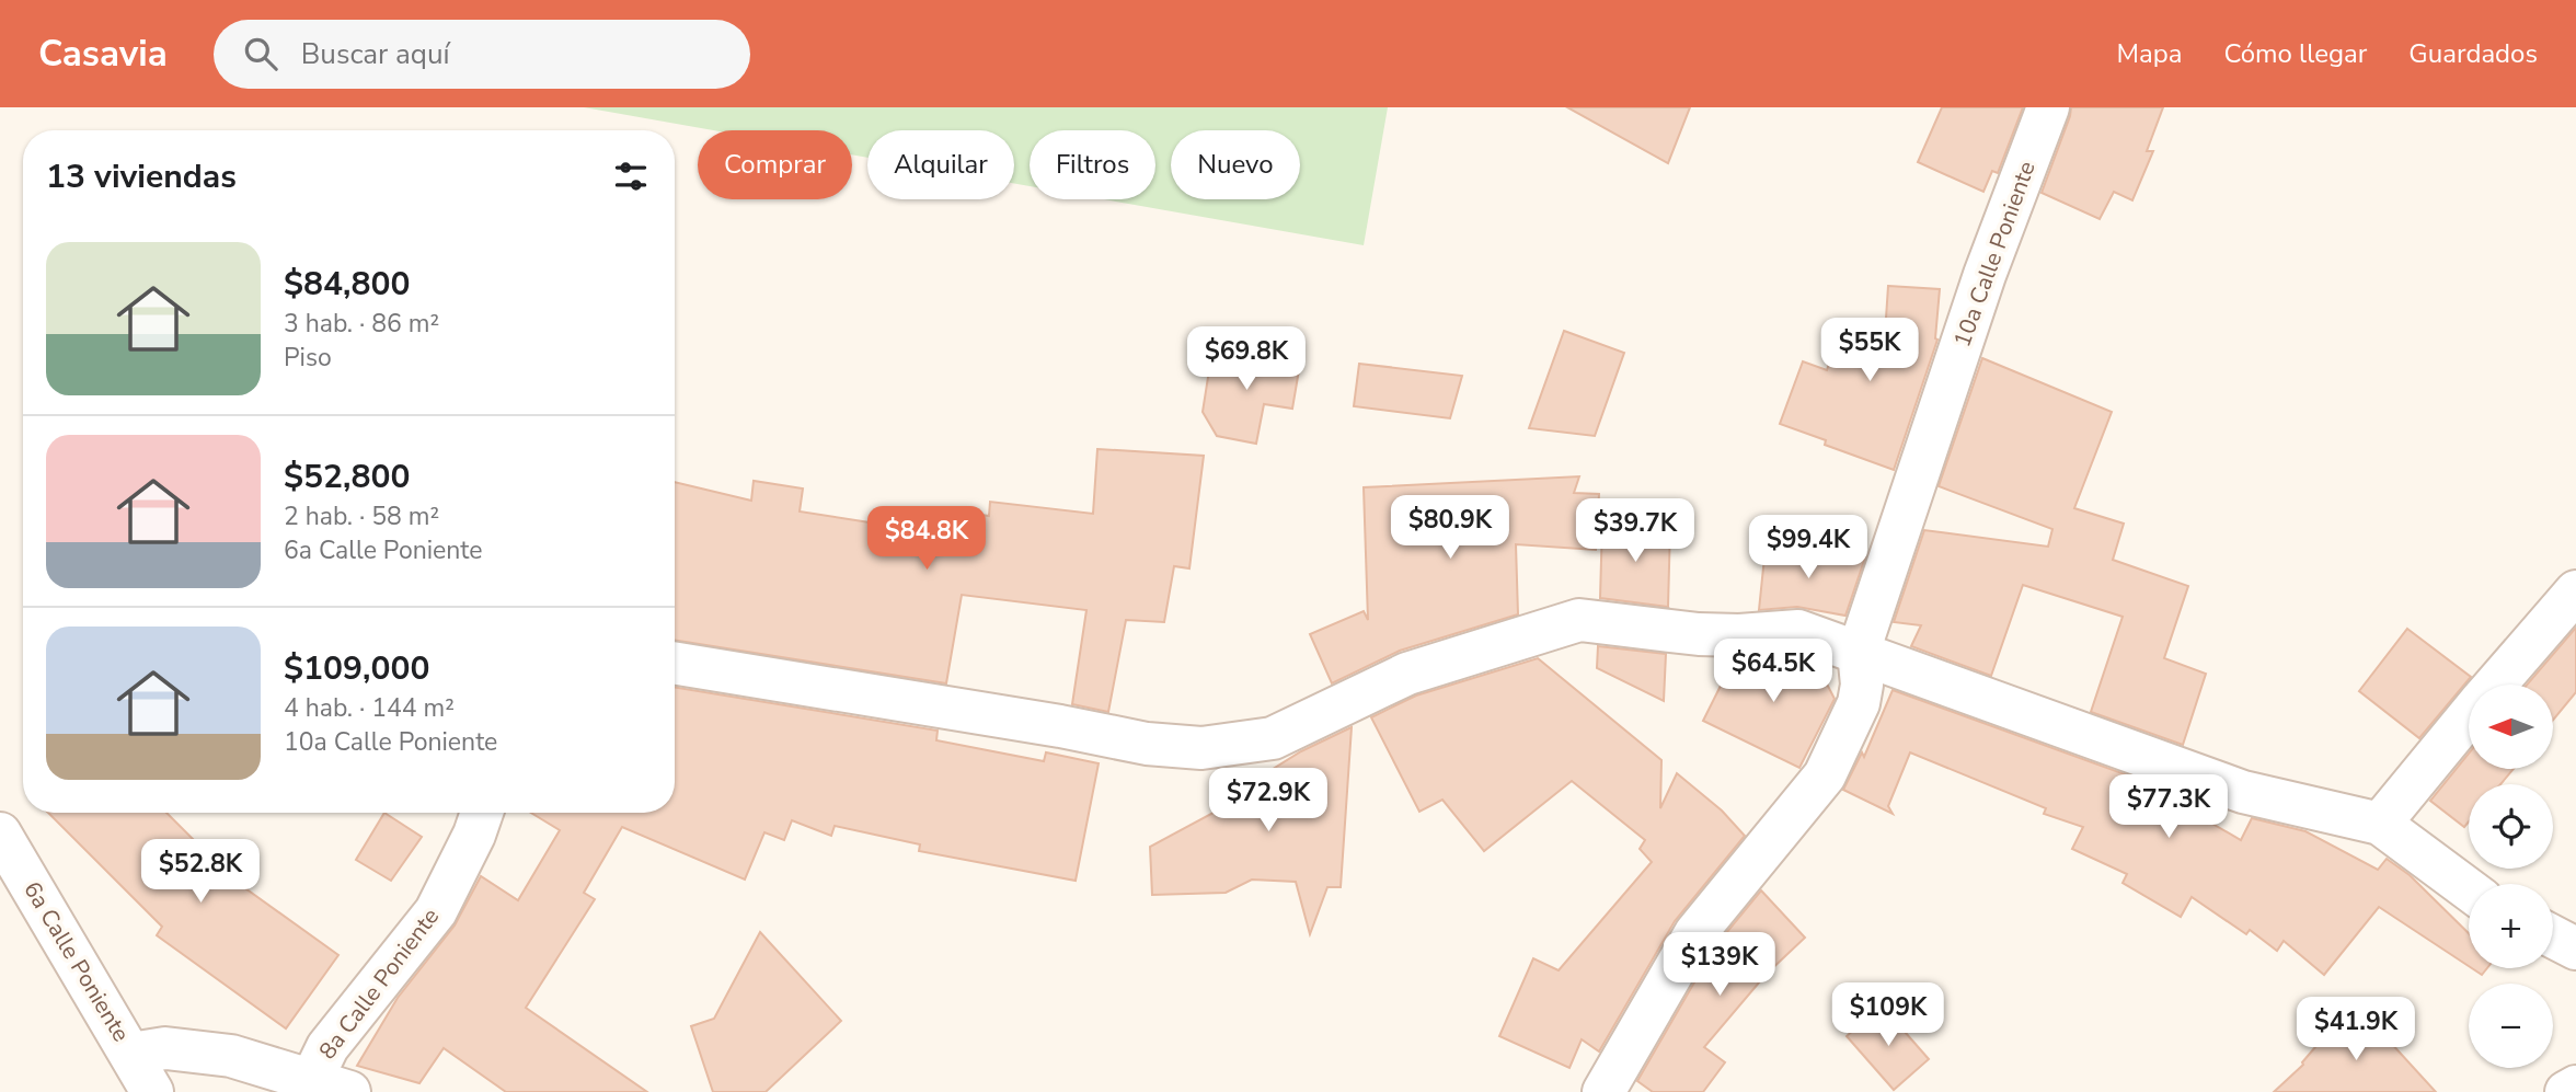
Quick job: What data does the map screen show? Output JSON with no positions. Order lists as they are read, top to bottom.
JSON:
{
  "streets": {
    "street": ["10a Calle Poniente", "6a Calle Poniente", "8a Calle Poniente"]
  },
  "crossings": [
    ["6a Calle Poniente", "8a Calle Poniente"]
  ],
  "north": "left",
  "page": {
    "header": "Casavia",
    "search": "Buscar aquí",
    "nav": ["Mapa", "Cómo llegar", "Guardados"],
    "chip": [
      "Comprar",
      "Alquilar",
      "Filtros",
      "Nuevo"
    ],
    "heading": "13 viviendas",
    "list": [
      {
        "name": "$84,800",
        "note": "3 hab. · 86 m² · Piso"
      },
      {
        "name": "$52,800",
        "note": "2 hab. · 58 m² · 6a Calle Poniente"
      },
      {
        "name": "$109,000",
        "note": "4 hab. · 144 m² · 10a Calle Poniente"
      }
    ],
    "price": [
      "$55K",
      "$69.8K",
      "$80.9K",
      "$39.7K",
      "$84.8K",
      "$99.4K",
      "$64.5K",
      "$72.9K",
      "$77.3K",
      "$52.8K",
      "$139K",
      "$109K",
      "$41.9K"
    ],
    "map_buttons": ["+", "−"]
  }
}
